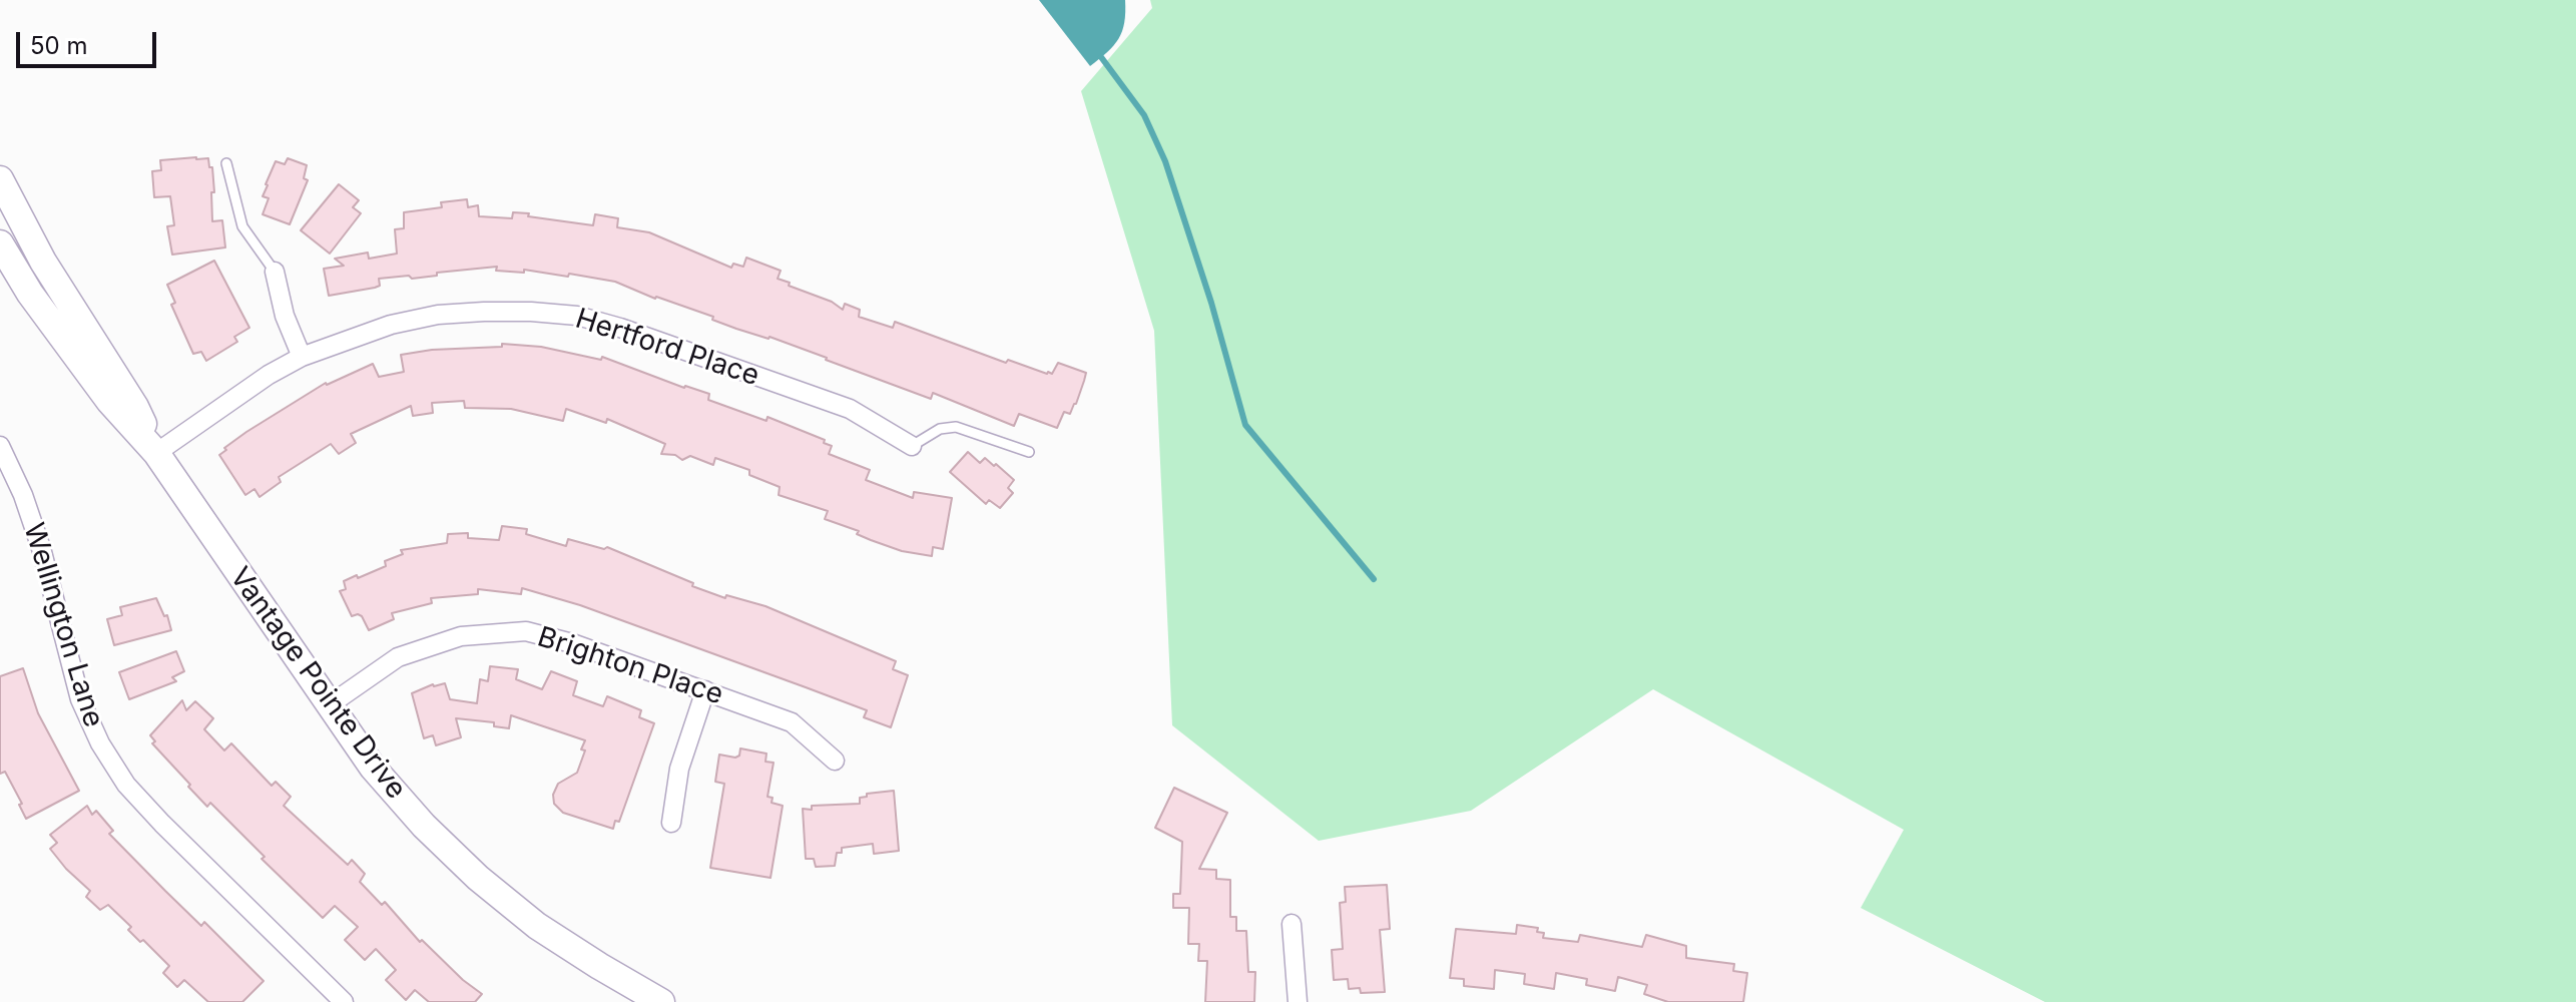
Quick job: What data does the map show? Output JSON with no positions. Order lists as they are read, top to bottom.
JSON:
{
  "streets": {
    "street": [
      "Hertford Place",
      "Wellington Lane",
      "Brighton Place",
      "Vantage Pointe Drive"
    ]
  },
  "crossings": [
    ["Hertford Place", "Vantage Pointe Drive"],
    ["Brighton Place", "Vantage Pointe Drive"]
  ],
  "scale_bar": "50 m"
}
